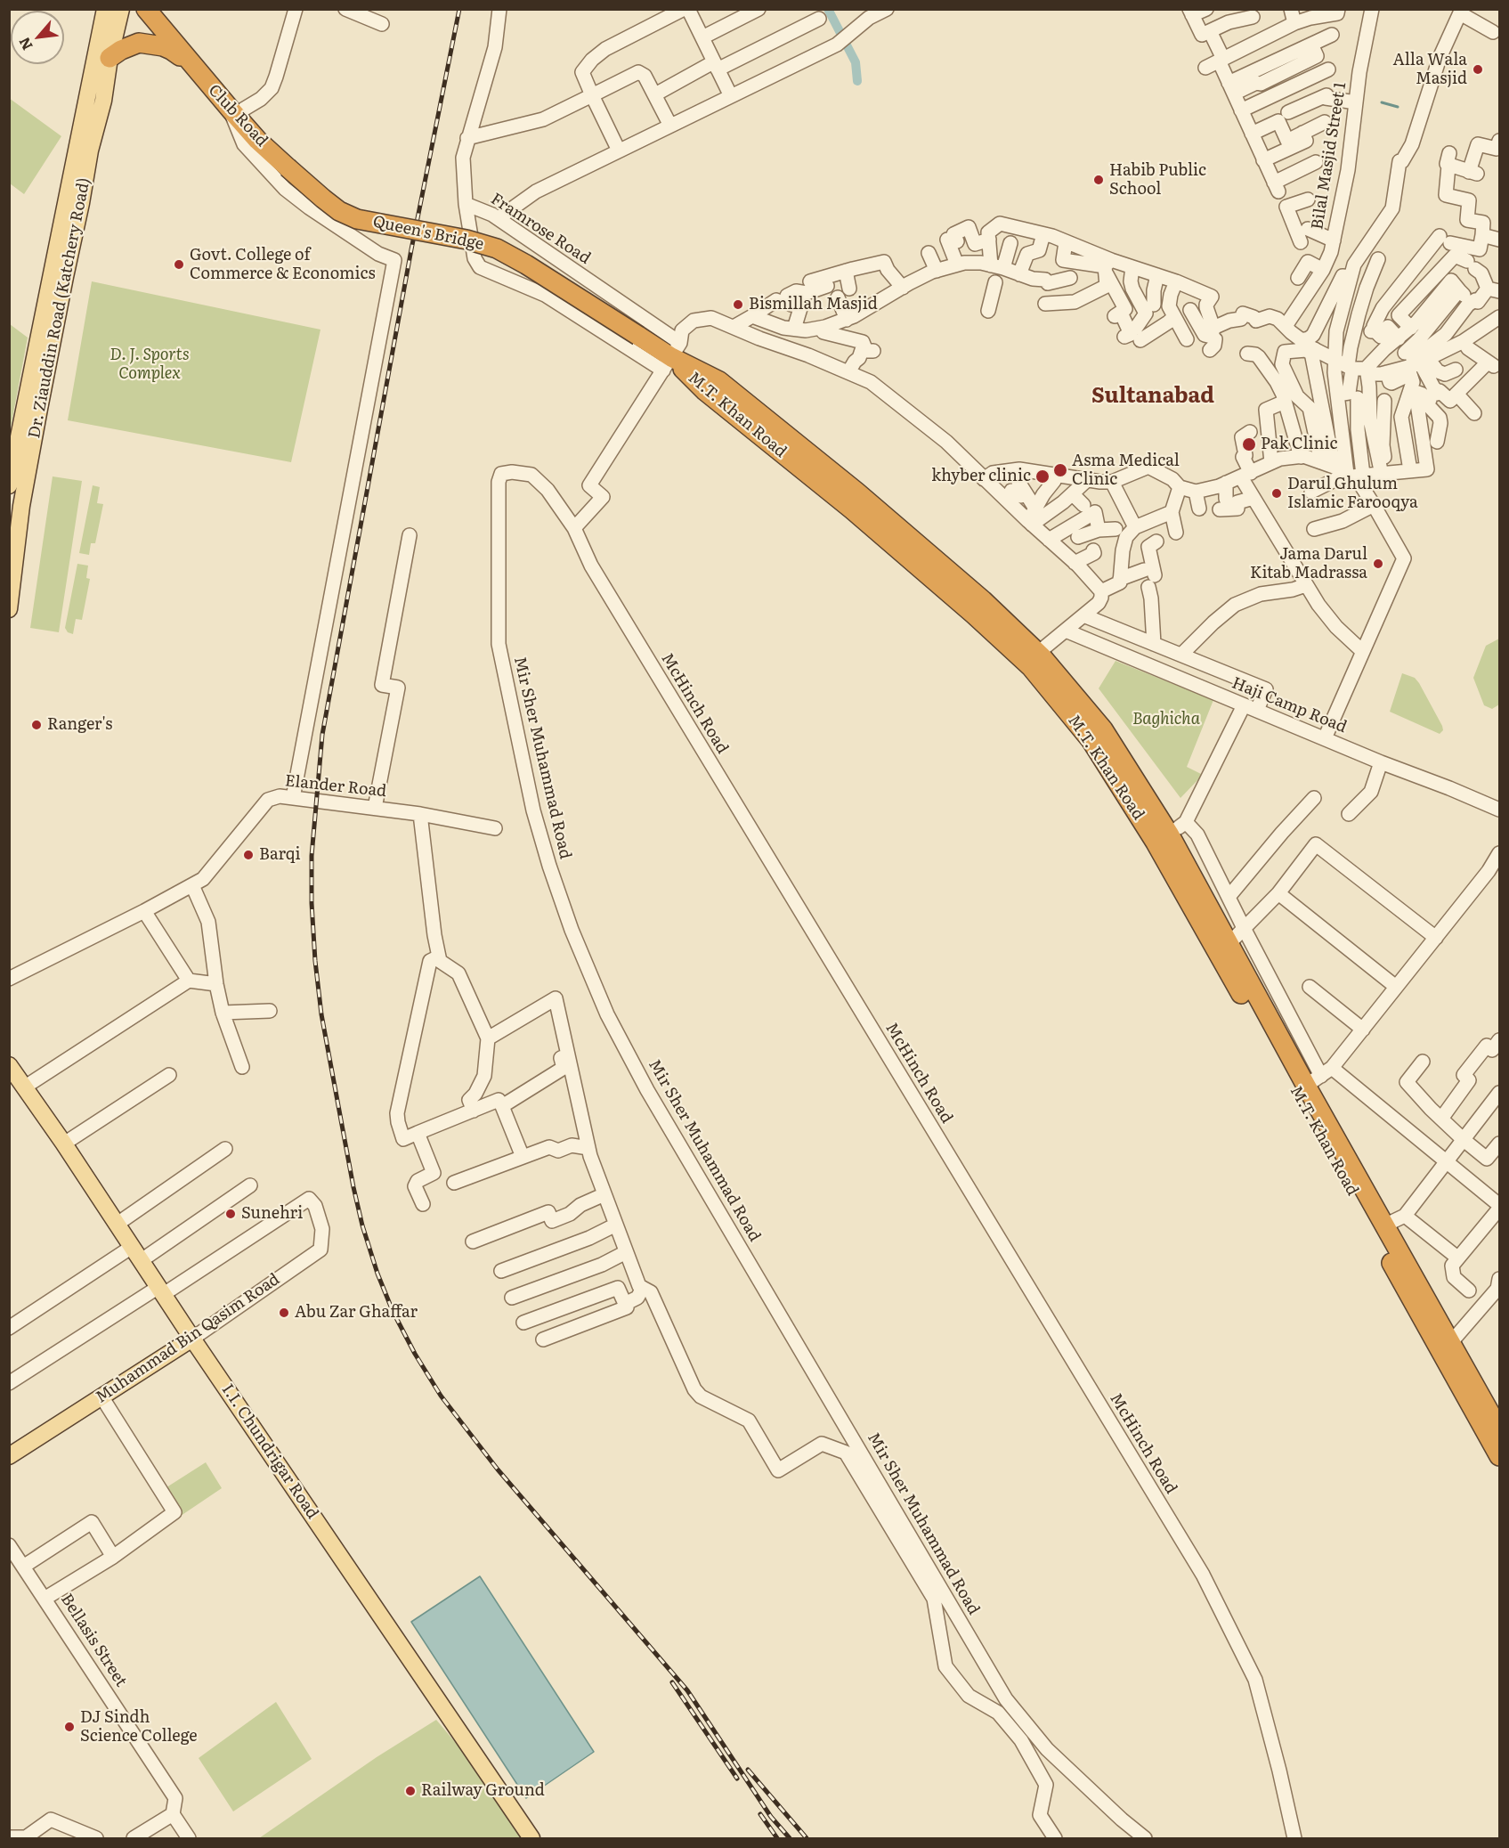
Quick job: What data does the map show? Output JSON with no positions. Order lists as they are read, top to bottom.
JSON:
{
  "streets": {
    "highway": ["Club Road", "Queen's Bridge", "M.T. Khan Road"],
    "main road": ["Dr. Ziauddin Road (Katchery Road)", "Muhammad Bin Qasim Road", "I.I. Chundrigar Road"],
    "street": [
      "Bilal Masjid Street 1",
      "Framrose Road",
      "McHinch Road",
      "Haji Camp Road",
      "Mir Sher Muhammad Road",
      "Elander Road",
      "Bellasis Street"
    ]
  },
  "crossings": [
    ["Club Road", "Queen's Bridge"],
    ["Framrose Road", "Queen's Bridge"],
    ["Framrose Road", "M.T. Khan Road"],
    ["Queen's Bridge", "M.T. Khan Road"],
    ["McHinch Road", "Mir Sher Muhammad Road"],
    ["Muhammad Bin Qasim Road", "I.I. Chundrigar Road"]
  ],
  "districts": ["Sultanabad"],
  "parks": ["D. J. Sports Complex", "Baghicha"],
  "places": [
    "Alla Wala Masjid",
    "Habib Public School",
    "Govt. College of Commerce & Economics",
    "Bismillah Masjid",
    "Pak Clinic",
    "Asma Medical Clinic",
    "khyber clinic",
    "Darul Ghulum Islamic Farooqya",
    "Jama Darul Kitab Madrassa",
    "Ranger's",
    "Barqi",
    "Sunehri",
    "Abu Zar Ghaffar",
    "DJ Sindh Science College",
    "Railway Ground"
  ],
  "north": "bottom left"
}
